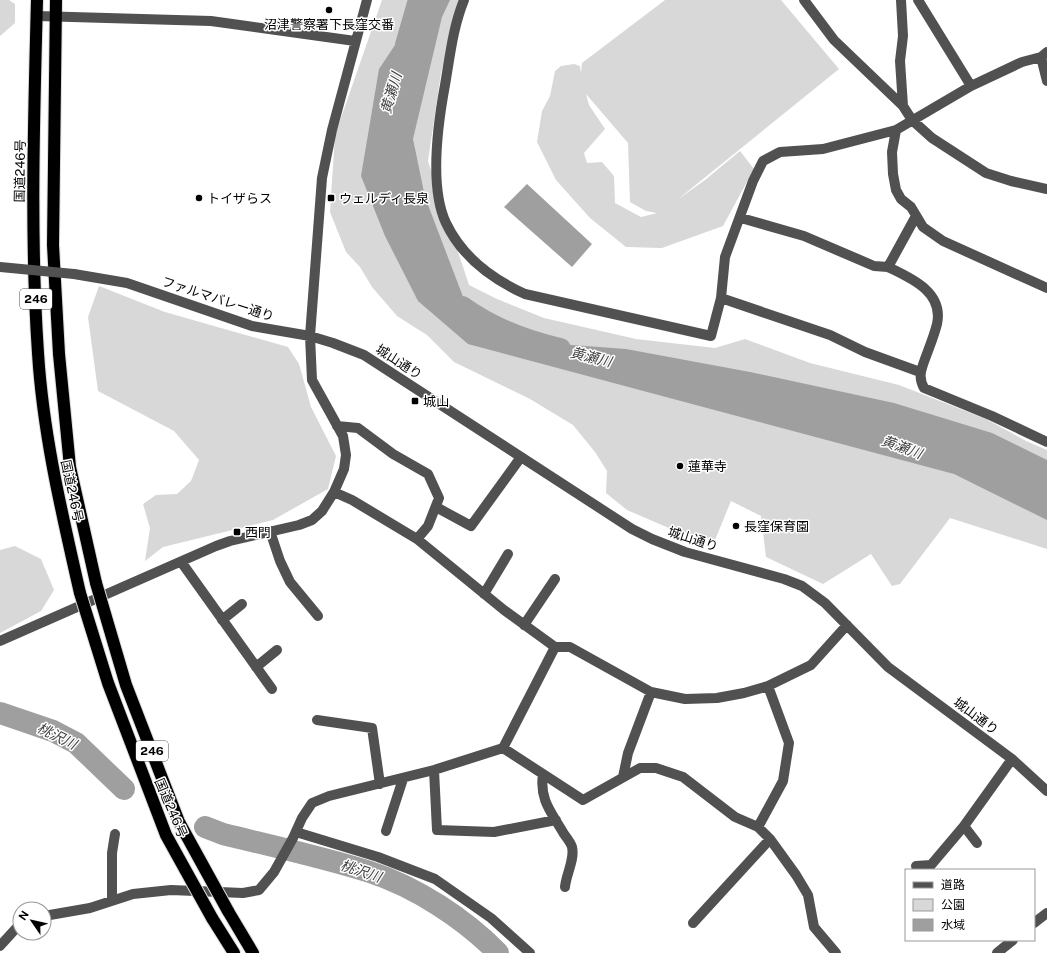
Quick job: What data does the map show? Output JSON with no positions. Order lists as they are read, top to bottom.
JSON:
{
  "streets": {
    "highway": ["国道246号", "246"],
    "street": ["ファルマバレー通り", "城山通り"]
  },
  "crossings": [
    ["ファルマバレー通り", "城山通り"]
  ],
  "water": ["黄瀬川", "桃沢川"],
  "places": {
    "other": [
      "沼津警察署下長窪交番",
      "トイザらス",
      "蓮華寺",
      "長窪保育園"
    ],
    "transit": ["ウェルディ長泉", "城山", "西門"]
  },
  "legend": ["道路", "公園", "水域"],
  "north": "top left"
}
